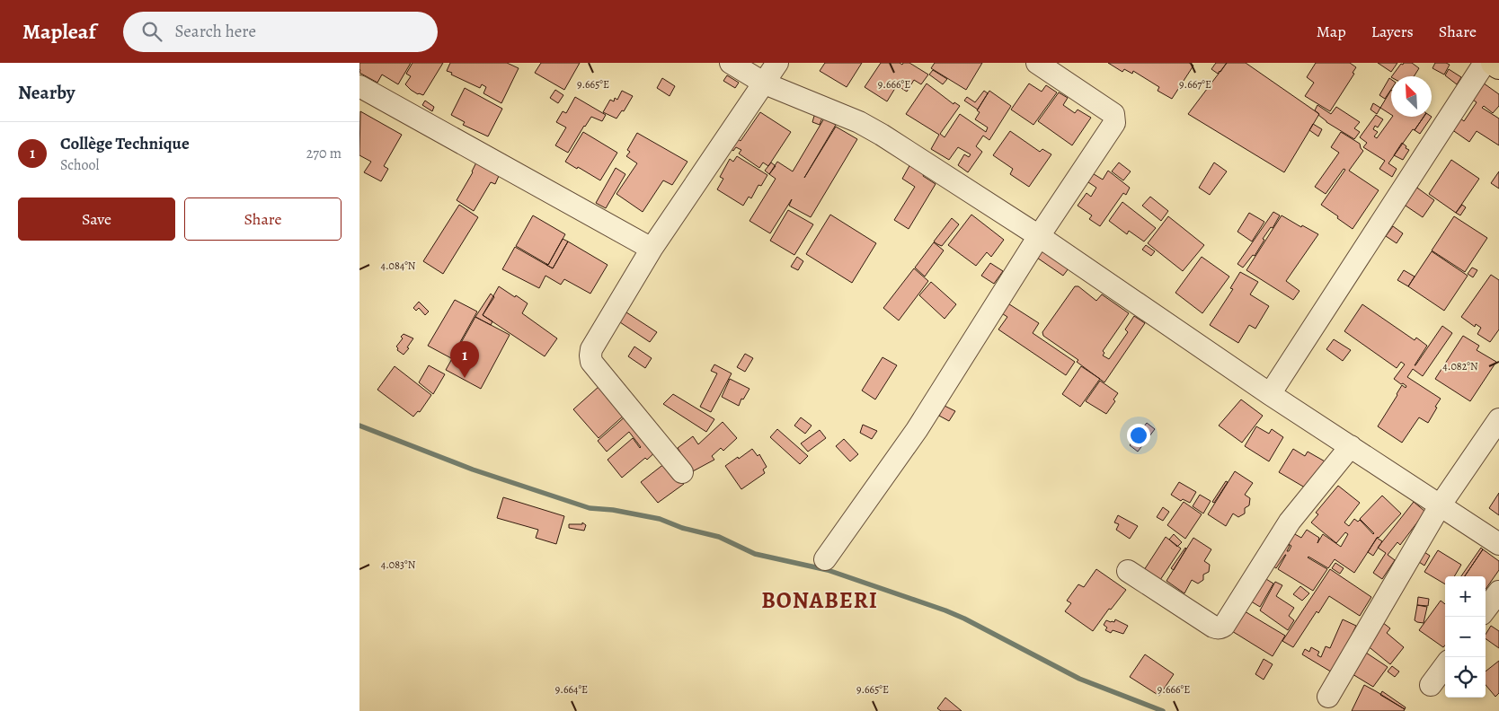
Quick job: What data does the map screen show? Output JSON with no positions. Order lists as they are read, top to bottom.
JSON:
{
  "districts": ["BONABERI"],
  "north": "top left",
  "page": {
    "header": "Mapleaf",
    "search": "Search here",
    "nav": ["Map", "Layers", "Share"],
    "heading": "Nearby",
    "list": [
      {
        "mark": "1",
        "name": "Collège Technique",
        "note": "School",
        "value": "270 m"
      }
    ],
    "buttons": ["Save", "Share"],
    "pins": "1",
    "map_buttons": ["+", "−"]
  },
  "coordinates": [
    "9.665°E",
    "9.666°E",
    "9.667°E",
    "4.084°N",
    "4.082°N",
    "4.083°N",
    "9.664°E"
  ]
}
